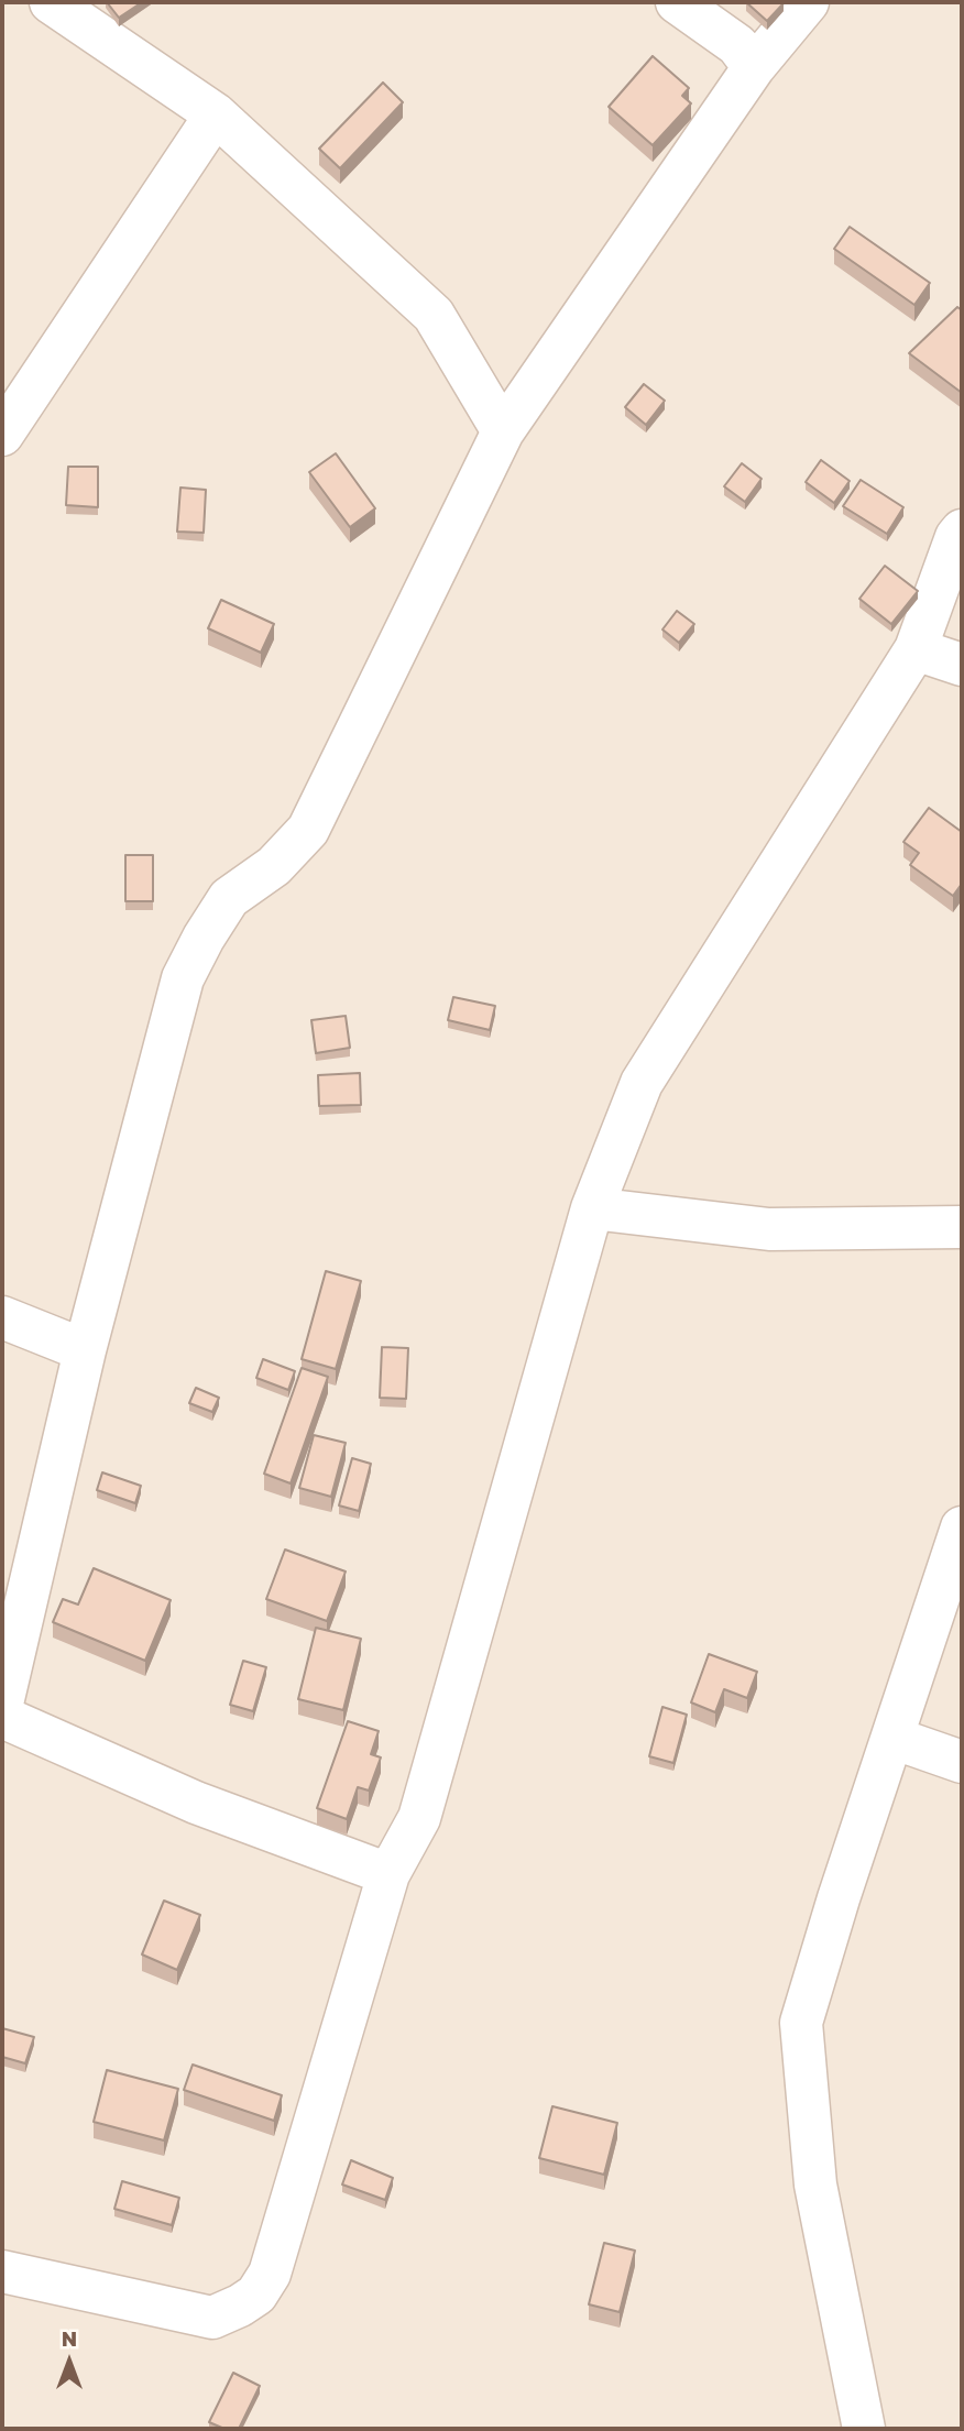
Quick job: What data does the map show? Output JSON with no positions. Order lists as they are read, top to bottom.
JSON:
{
  "north": "top"
}
